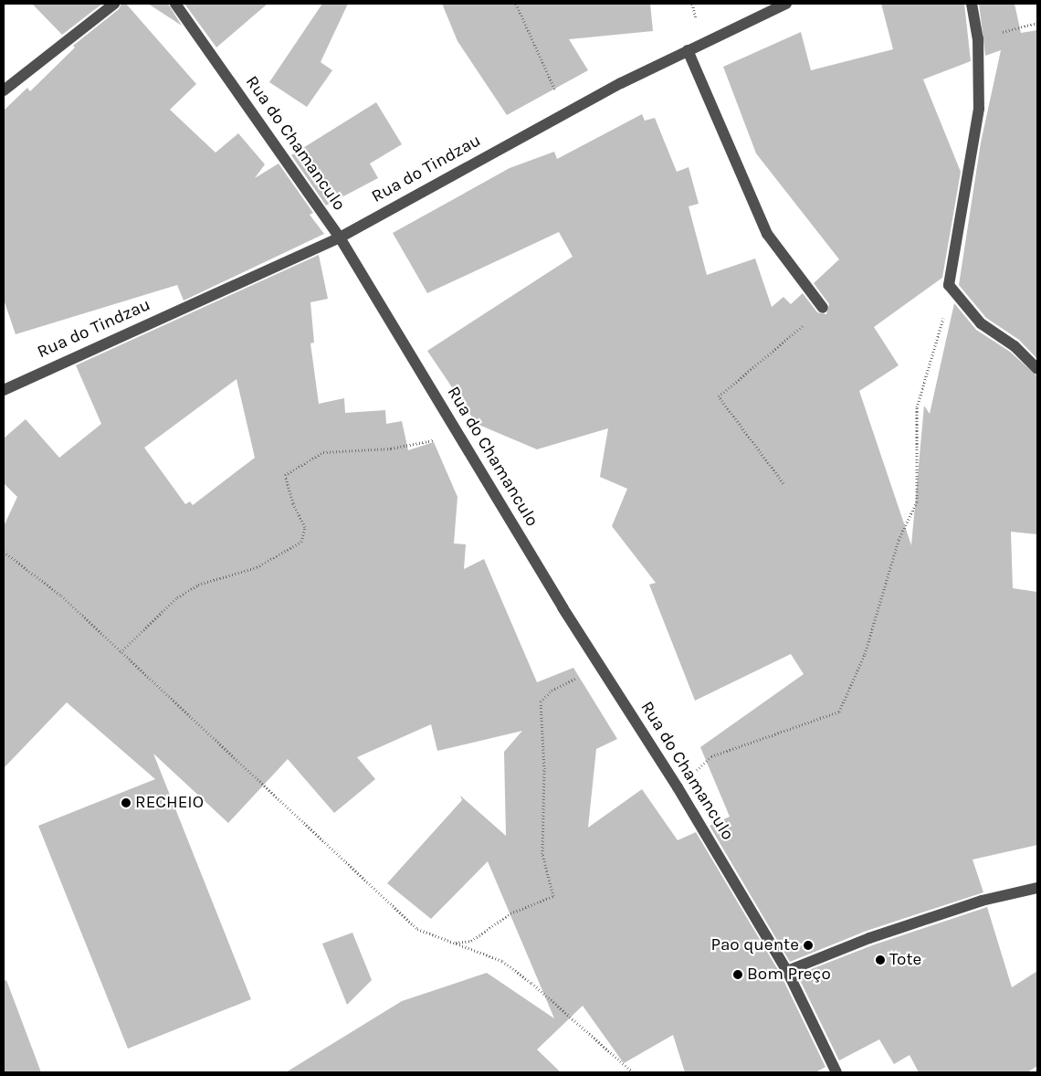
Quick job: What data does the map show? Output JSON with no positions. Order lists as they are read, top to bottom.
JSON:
{
  "streets": {
    "street": ["Rua do Chamanculo", "Rua do Tindzau"]
  },
  "crossings": [
    ["Rua do Chamanculo", "Rua do Tindzau"]
  ],
  "places": [
    "RECHEIO",
    "Pao quente",
    "Tote",
    "Bom Preço"
  ]
}
